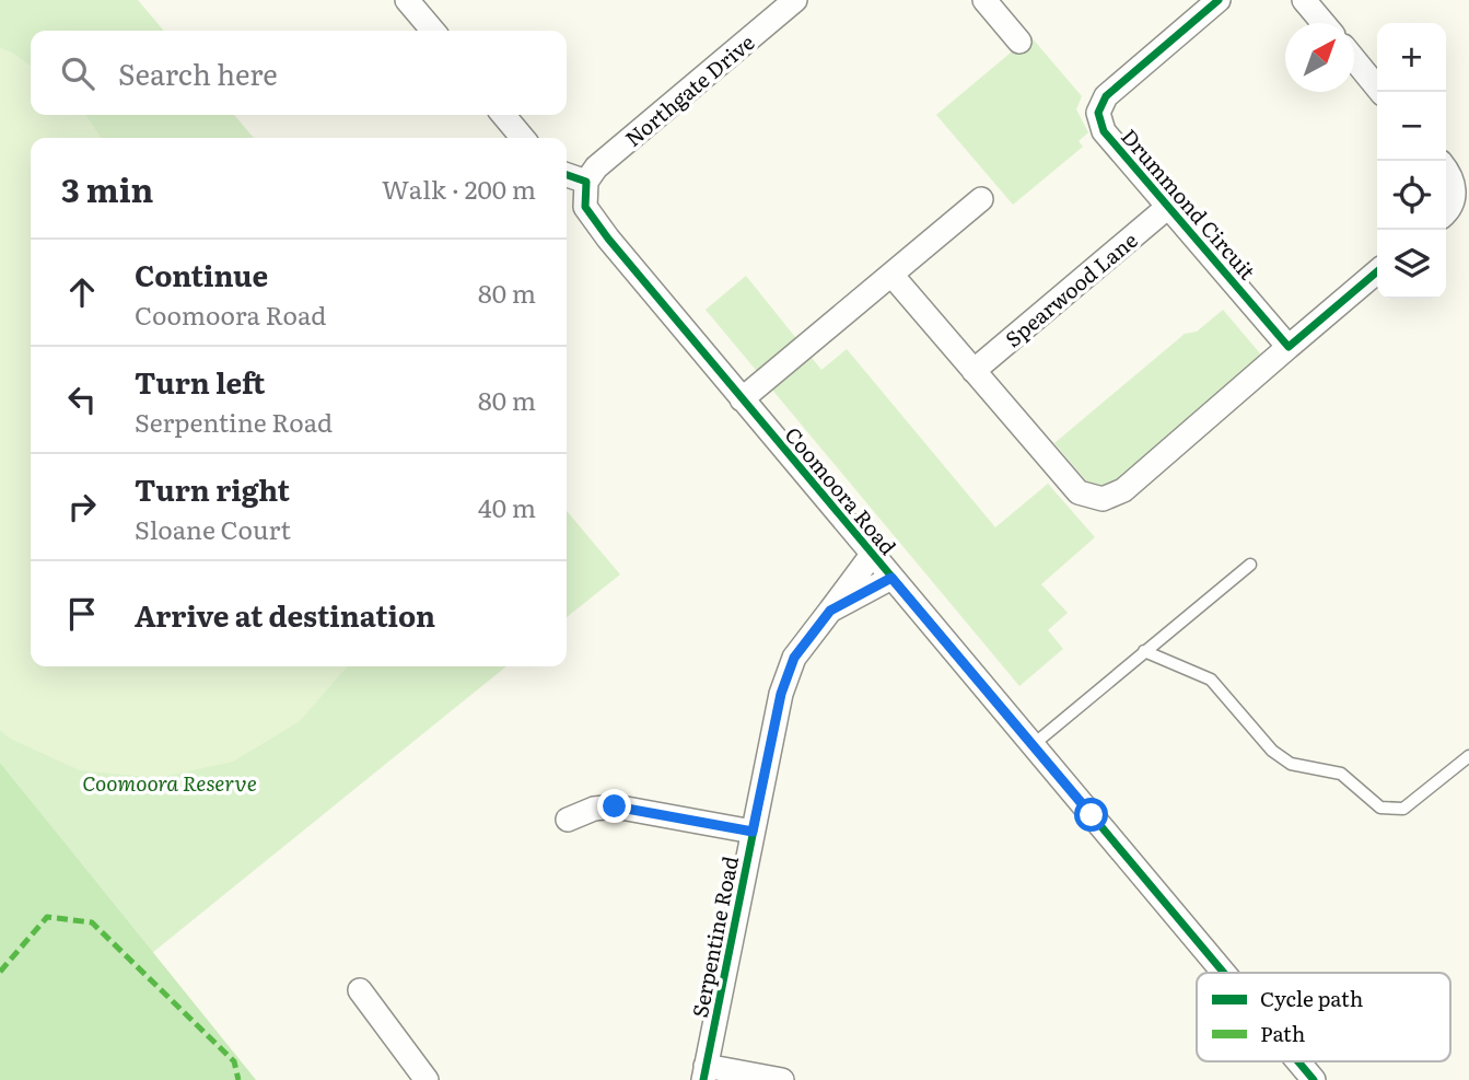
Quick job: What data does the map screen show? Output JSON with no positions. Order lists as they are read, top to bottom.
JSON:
{
  "streets": {
    "street": [
      "Northgate Drive",
      "Drummond Circuit",
      "Spearwood Lane",
      "Coomoora Road",
      "Serpentine Road"
    ]
  },
  "crossings": [
    ["Northgate Drive", "Coomoora Road"],
    ["Drummond Circuit", "Spearwood Lane"],
    ["Coomoora Road", "Serpentine Road"]
  ],
  "parks": ["Coomoora Reserve"],
  "legend": ["Cycle path", "Path"],
  "north": "top right",
  "page": {
    "map_buttons": ["+", "−"],
    "search": "Search here",
    "heading": ["3 min", "Walk · 200 m"],
    "list": [
      ["Continue", "Coomoora Road", "80 m"],
      ["Turn left", "Serpentine Road", "80 m"],
      ["Turn right", "Sloane Court", "40 m"],
      "Arrive at destination"
    ]
  }
}
